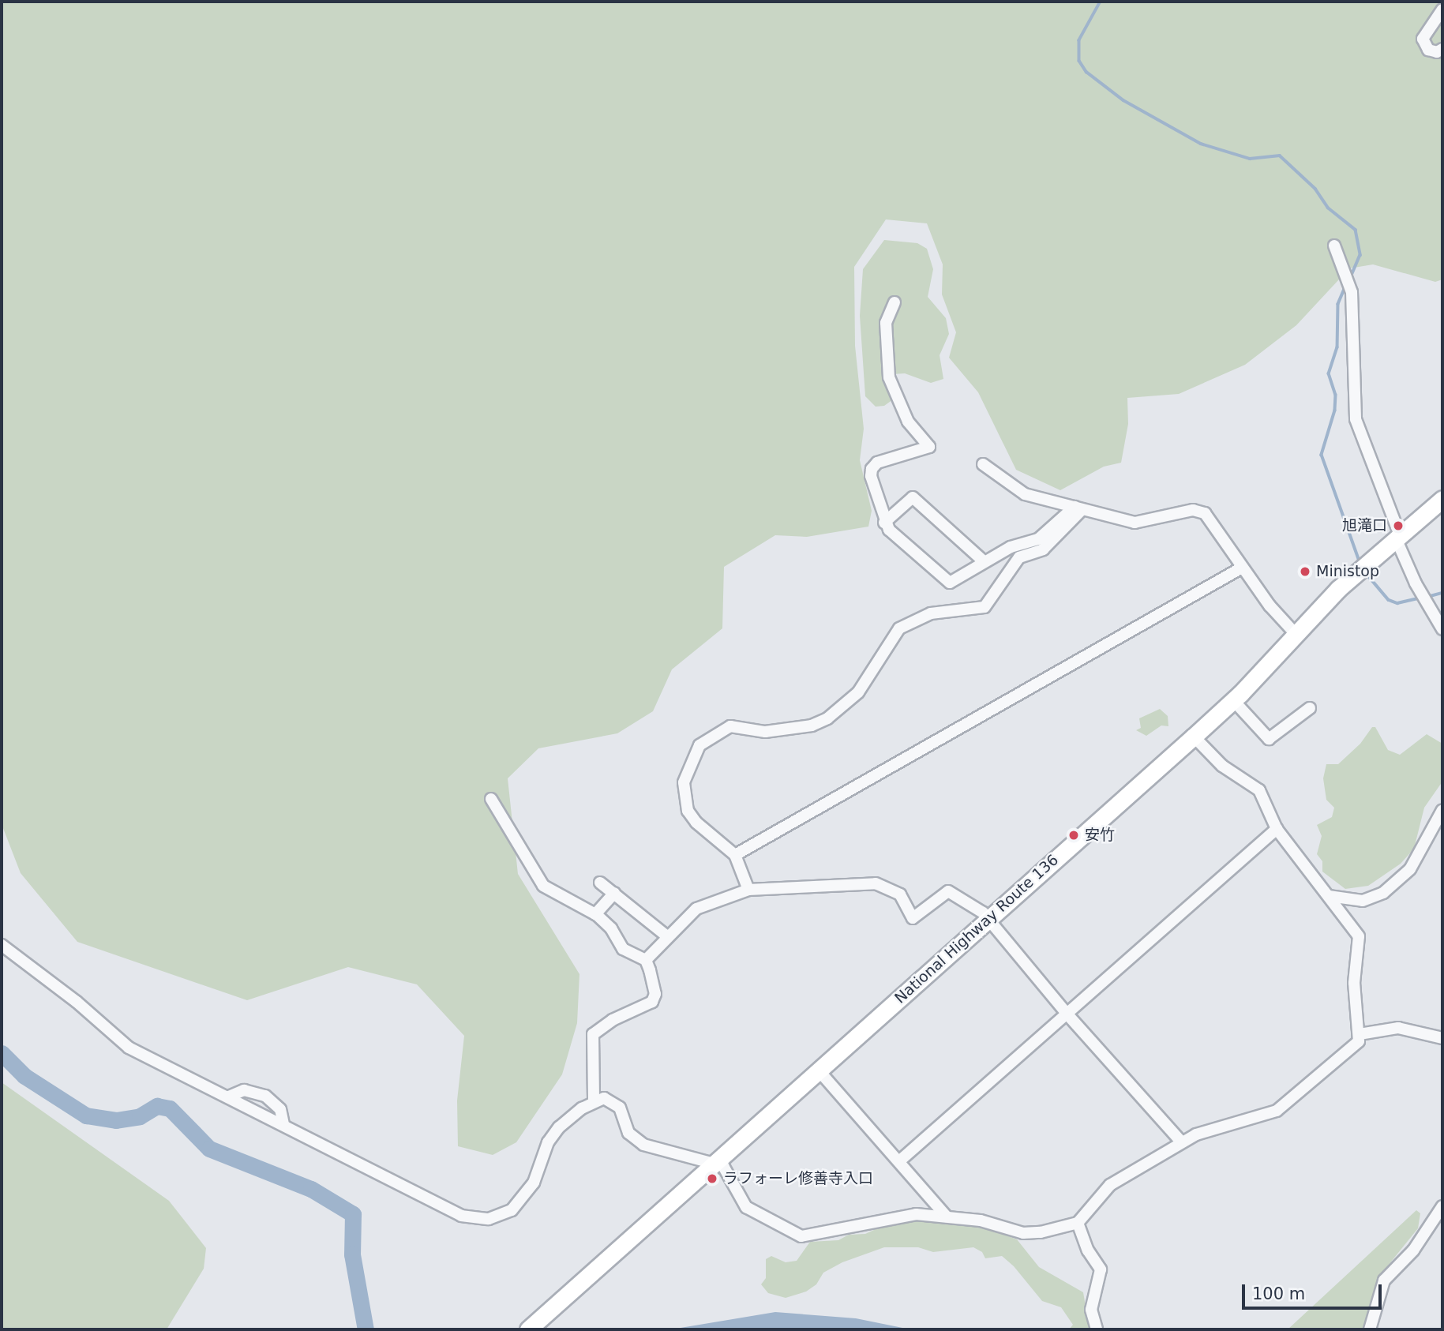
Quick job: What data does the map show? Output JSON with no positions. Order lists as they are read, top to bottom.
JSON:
{
  "streets": {
    "highway": ["National Highway Route 136"]
  },
  "places": [
    "旭滝口",
    "Ministop",
    "安竹",
    "ラフォーレ修善寺入口"
  ],
  "scale_bar": "100 m"
}
